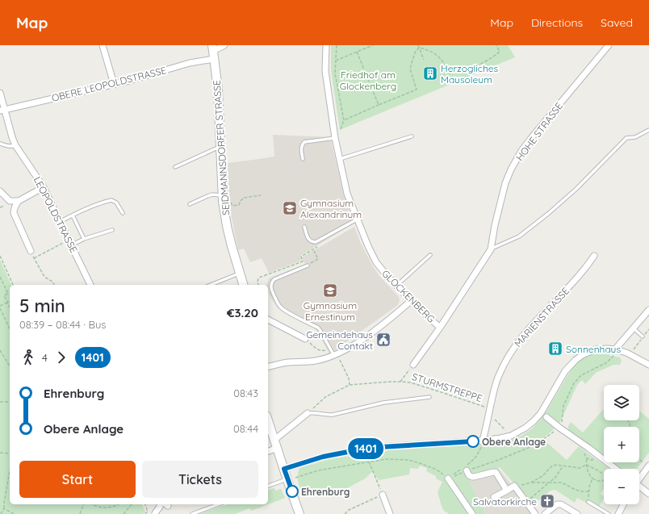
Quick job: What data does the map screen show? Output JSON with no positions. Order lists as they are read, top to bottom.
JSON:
{
  "streets": {
    "street": [
      "OBERE LEOPOLDSTRASSE",
      "HOHE STRASSE",
      "SEIDMANNSDORFER STRASSE",
      "LEOPOLDSTRASSE",
      "GLOCKENBERG",
      "MARIENSTRASSE"
    ],
    "path": ["STURMSTREPPE"]
  },
  "crossings": [
    ["OBERE LEOPOLDSTRASSE", "SEIDMANNSDORFER STRASSE"],
    ["OBERE LEOPOLDSTRASSE", "LEOPOLDSTRASSE"],
    ["HOHE STRASSE", "GLOCKENBERG"],
    ["MARIENSTRASSE", "STURMSTREPPE"]
  ],
  "parks": ["Friedhof am Glockenberg"],
  "places": {
    "building": ["Herzogliches Mausoleum", "Sonnenhaus"],
    "school or university": ["Gymnasium Alexandrinum", "Gymnasium Ernestinum"],
    "public building": ["Gemeindehaus Contakt"],
    "other": ["Obere Anlage", "Ehrenburg"],
    "church": ["Salvatorkirche"]
  },
  "lines": ["bus line 1401"],
  "page": {
    "header": "Map",
    "nav": ["Map", "Directions", "Saved"],
    "on_map": "1401",
    "heading": ["5 min", "08:39 – 08:44 · Bus", "€3.20"],
    "legs": ["4", "1401"],
    "list": [
      {
        "name": "Ehrenburg",
        "value": "08:43"
      },
      {
        "name": "Obere Anlage",
        "value": "08:44"
      }
    ],
    "map_buttons": ["+", "−"],
    "buttons": ["Start", "Tickets"]
  }
}
